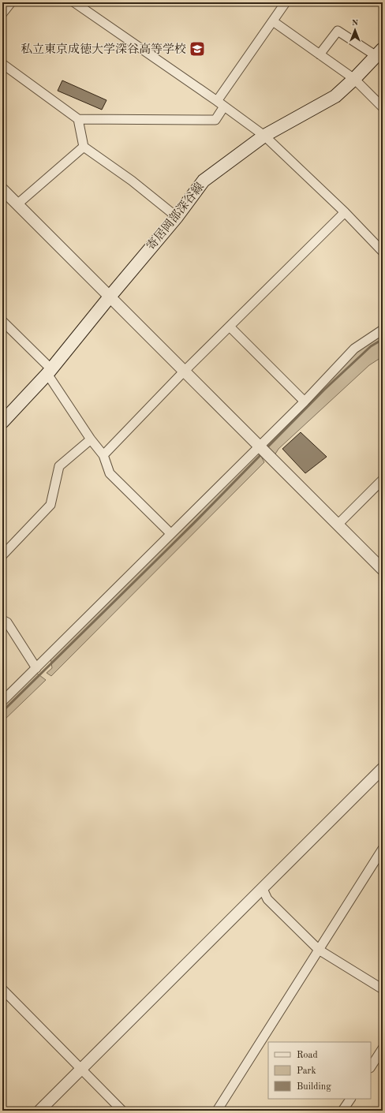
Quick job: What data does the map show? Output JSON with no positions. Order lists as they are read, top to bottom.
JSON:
{
  "streets": {
    "main road": ["寄居岡部深谷線"]
  },
  "places": {
    "school or university": ["私立東京成徳大学深谷高等学校"]
  },
  "legend": ["Road", "Park", "Building"],
  "north": "top"
}
